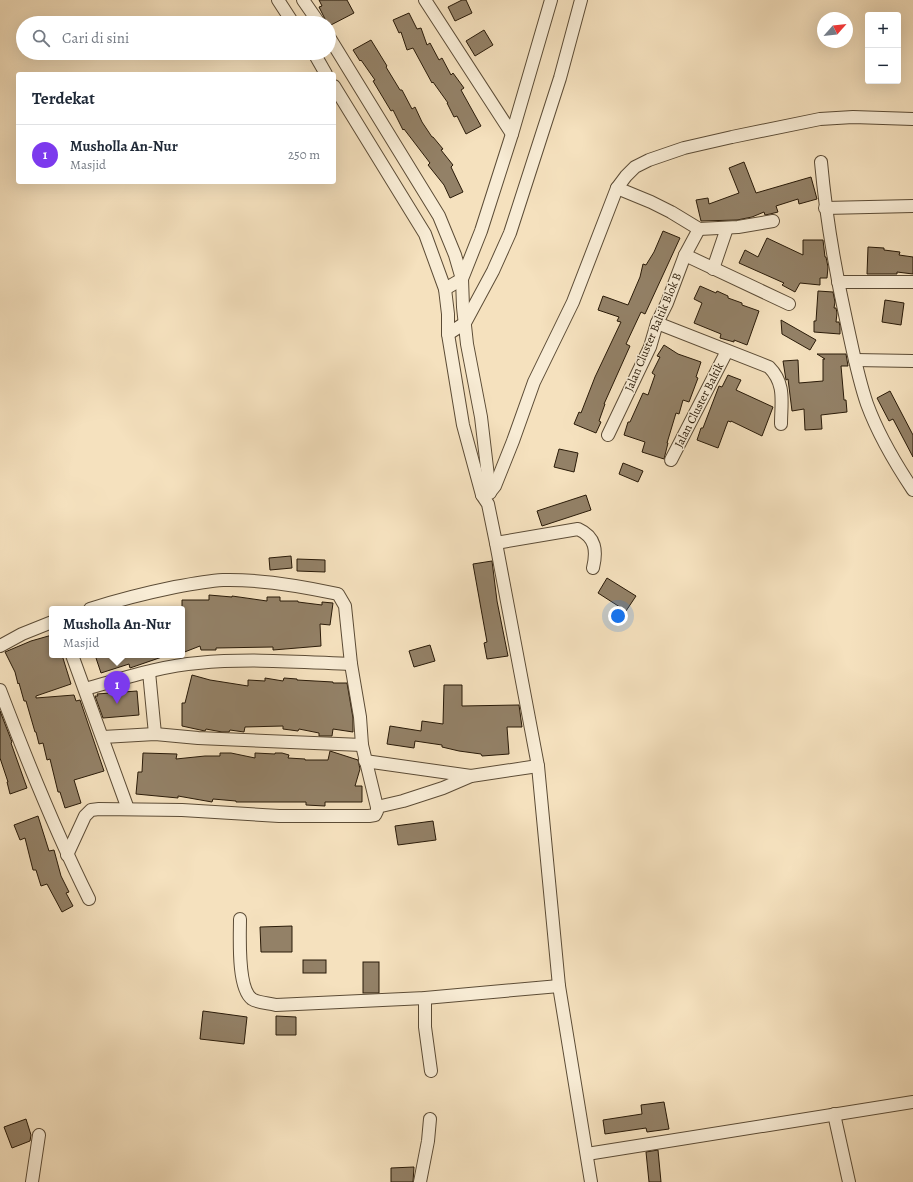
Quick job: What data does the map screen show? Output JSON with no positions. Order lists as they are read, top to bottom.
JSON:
{
  "streets": {
    "street": ["Jalan Cluster Baltik Blok B", "Jalan Cluster Baltik"]
  },
  "crossings": [
    ["Jalan Cluster Baltik Blok B", "Jalan Cluster Baltik"]
  ],
  "north": "top right",
  "page": {
    "map_buttons": ["+", "−"],
    "search": "Cari di sini",
    "heading": "Terdekat",
    "list": [
      {
        "mark": "1",
        "name": "Musholla An-Nur",
        "note": "Masjid",
        "value": "250 m"
      }
    ],
    "popup": ["Musholla An-Nur", "Masjid"],
    "pins": "1"
  }
}
